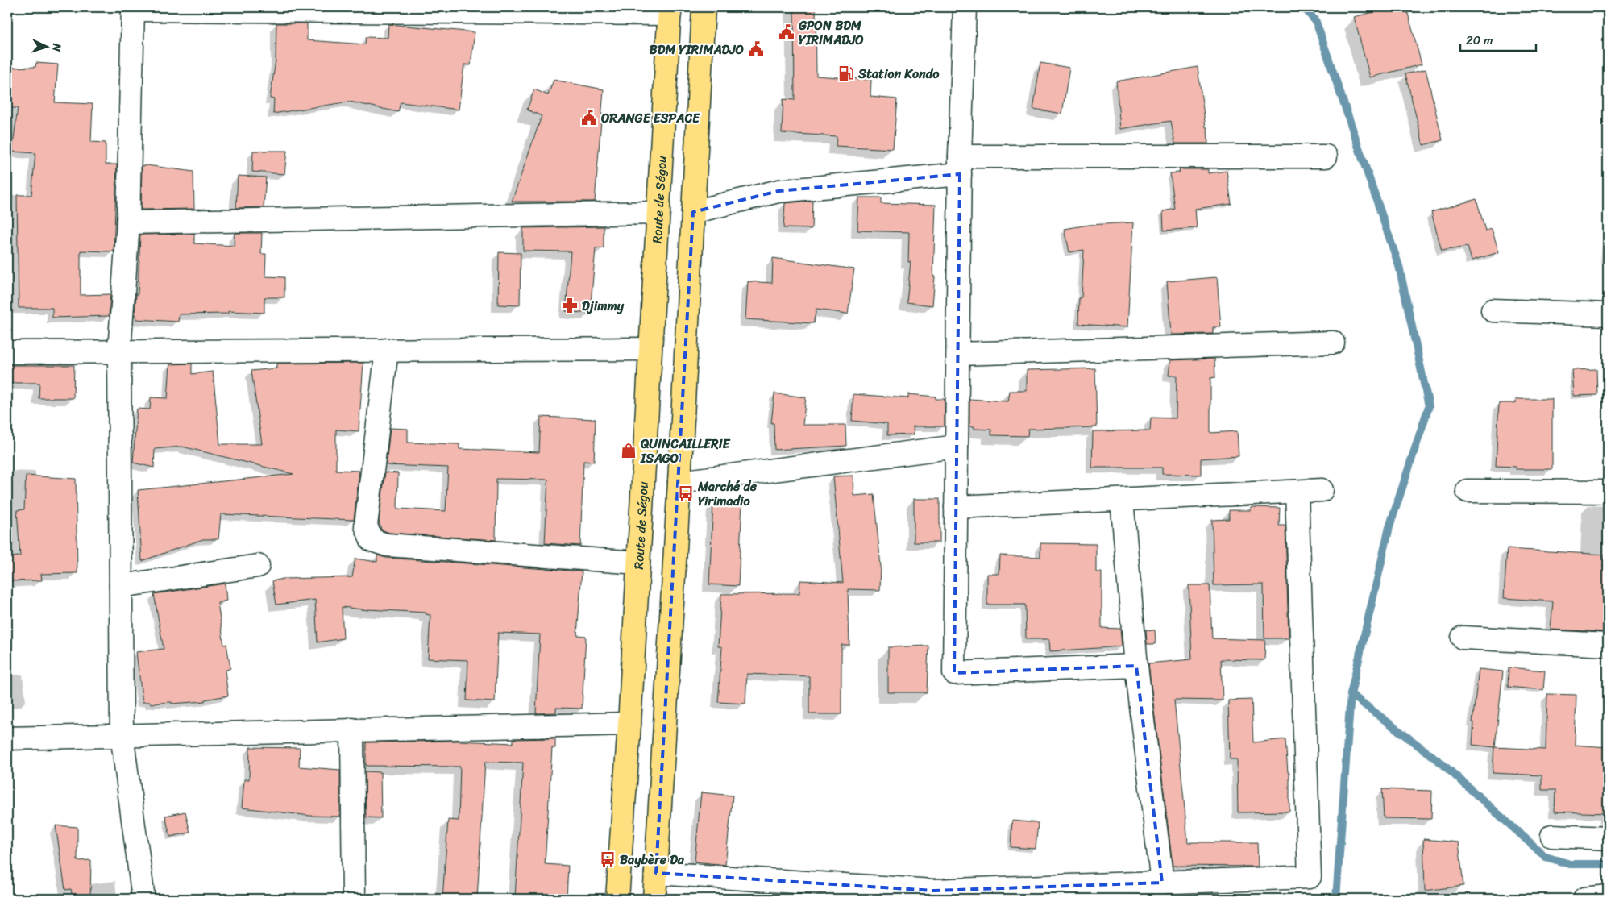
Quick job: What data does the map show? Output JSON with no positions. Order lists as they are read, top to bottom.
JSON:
{
  "streets": {
    "highway": ["Route de Ségou"]
  },
  "places": {
    "public building": ["GPON BDM YIRIMADJO", "BDM YIRIMADJO", "ORANGE ESPACE"],
    "fuel station": ["Station Kondo"],
    "pharmacy": ["Djimmy"],
    "shop": ["QUINCAILLERIE ISAGO"],
    "bus stop": ["Marché de Yirimadio", "Baybère Da"]
  },
  "scale_bar": "20 m",
  "north": "right"
}
